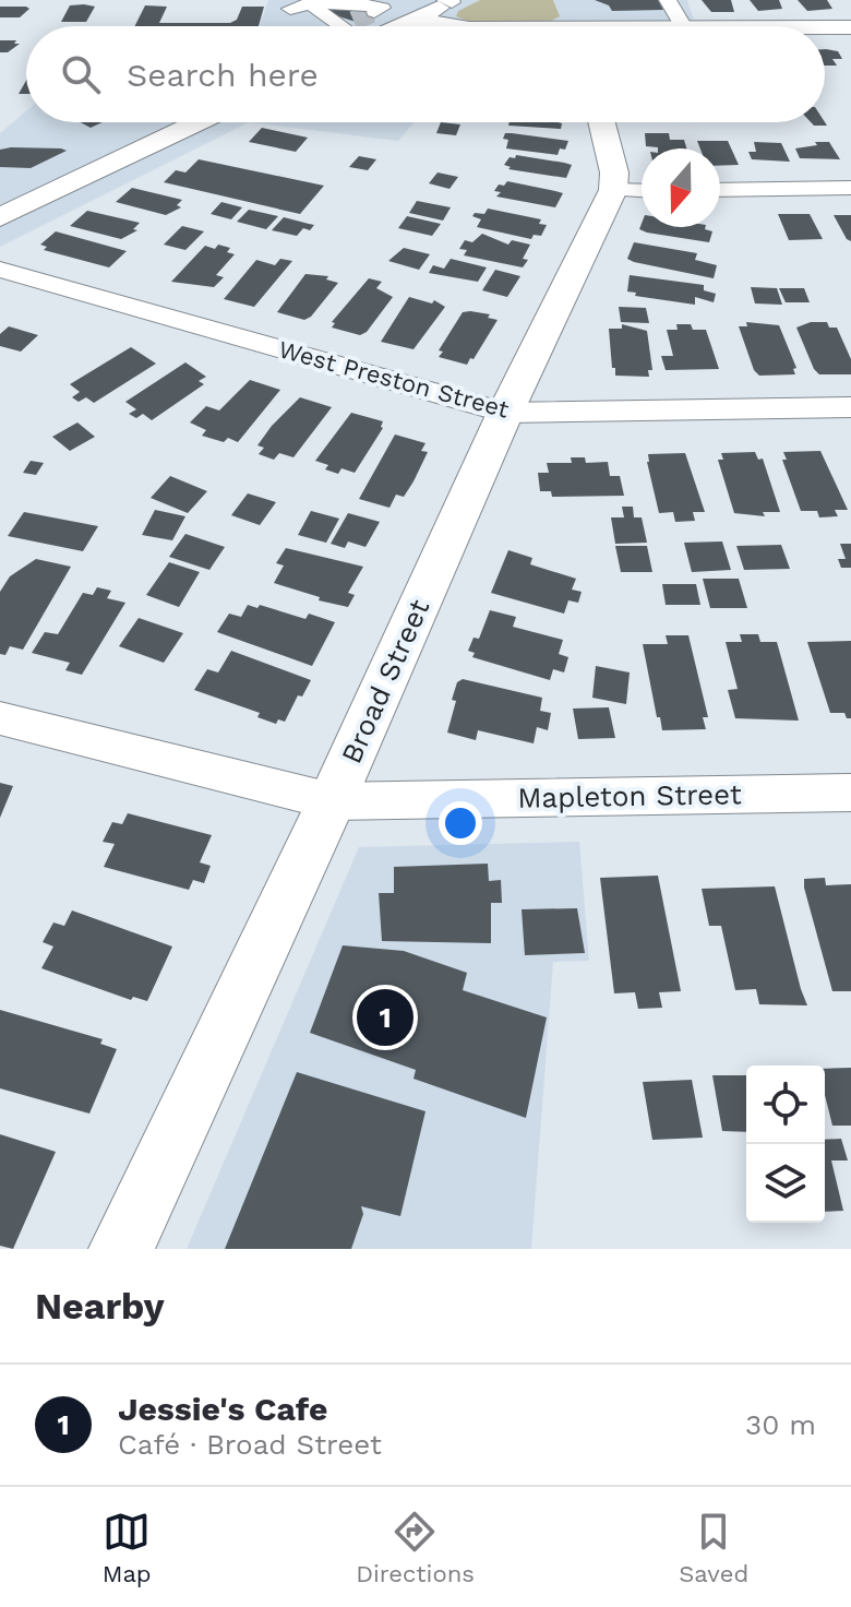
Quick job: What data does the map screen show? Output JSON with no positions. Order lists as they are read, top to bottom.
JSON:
{
  "streets": {
    "main road": ["Broad Street"],
    "street": ["West Preston Street", "Mapleton Street"]
  },
  "crossings": [
    ["West Preston Street", "Broad Street"],
    ["Broad Street", "Mapleton Street"]
  ],
  "north": "bottom",
  "page": {
    "search": "Search here",
    "pins": "1",
    "heading": "Nearby",
    "list": [
      {
        "mark": "1",
        "name": "Jessie's Cafe",
        "note": "Café · Broad Street",
        "value": "30 m"
      }
    ],
    "nav": ["Map", "Directions", "Saved"]
  }
}
